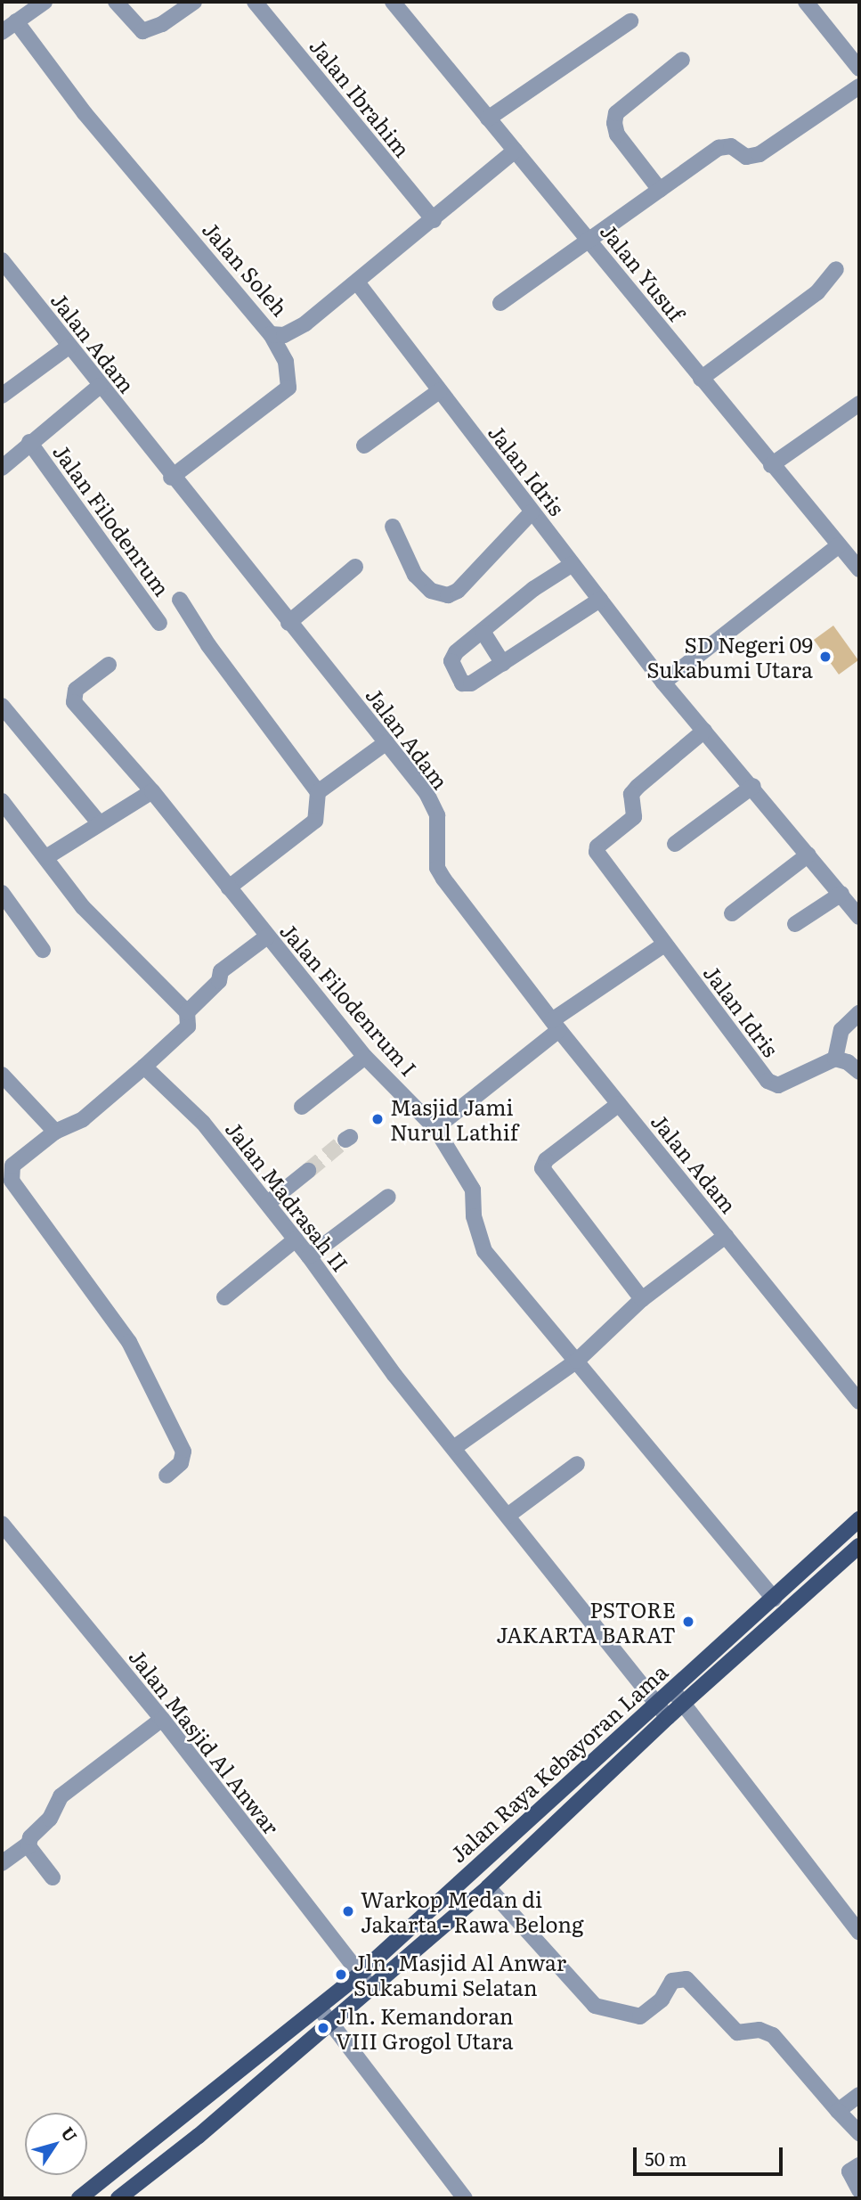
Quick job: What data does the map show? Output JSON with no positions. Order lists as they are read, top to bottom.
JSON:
{
  "streets": {
    "main road": ["Jalan Raya Kebayoran Lama"],
    "street": [
      "Jalan Ibrahim",
      "Jalan Soleh",
      "Jalan Yusuf",
      "Jalan Adam",
      "Jalan Idris",
      "Jalan Filodenrum",
      "Jalan Filodenrum I",
      "Jalan Madrasah II",
      "Jalan Masjid Al Anwar"
    ]
  },
  "crossings": [
    ["Jalan Ibrahim", "Jalan Soleh"],
    ["Jalan Soleh", "Jalan Yusuf"],
    ["Jalan Soleh", "Jalan Idris"],
    ["Jalan Filodenrum I", "Jalan Raya Kebayoran Lama"],
    ["Jalan Madrasah II", "Jalan Raya Kebayoran Lama"],
    ["Jalan Masjid Al Anwar", "Jalan Raya Kebayoran Lama"]
  ],
  "places": [
    "SD Negeri 09 Sukabumi Utara",
    "Masjid Jami Nurul Lathif",
    "PSTORE JAKARTA BARAT",
    "Warkop Medan di Jakarta - Rawa Belong",
    "Jln. Masjid Al Anwar Sukabumi Selatan",
    "Jln. Kemandoran VIII Grogol Utara"
  ],
  "scale_bar": "50 m",
  "north": "top right"
}
